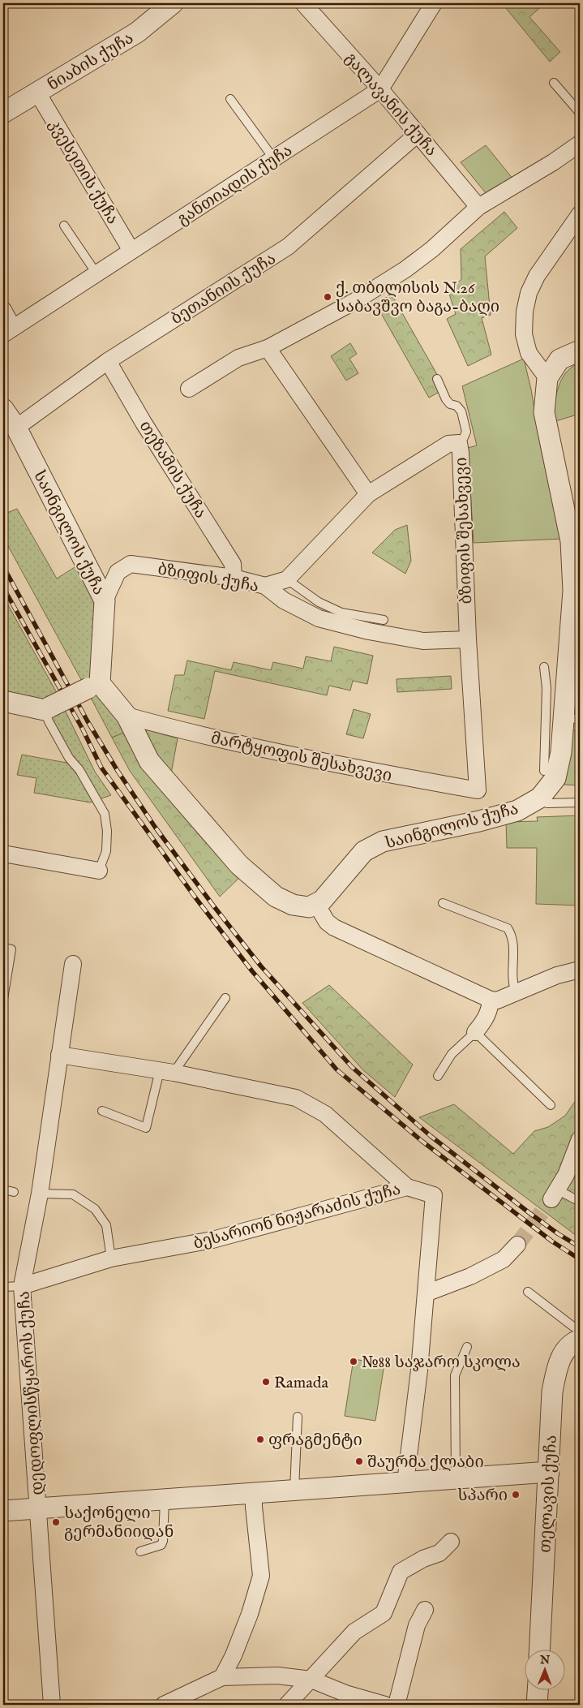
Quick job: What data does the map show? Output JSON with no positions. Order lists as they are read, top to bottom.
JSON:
{
  "streets": {
    "street": [
      "ნიაბის ქუჩა",
      "გალავანის ქუჩა",
      "კვესეთის ქუჩა",
      "განთიადის ქუჩა",
      "ბეთანიის ქუჩა",
      "თეზამის ქუჩა",
      "ბზიფის შესახვევი",
      "საინგილოს ქუჩა",
      "ბზიფის ქუჩა",
      "მარტყოფის შესახვევი",
      "ბესარიონ ნიჟარაძის ქუჩა",
      "დედოფლისწყაროს ქუჩა",
      "თელავის ქუჩა"
    ]
  },
  "crossings": [
    ["ნიაბის ქუჩა", "კვესეთის ქუჩა"],
    ["გალავანის ქუჩა", "განთიადის ქუჩა"],
    ["გალავანის ქუჩა", "ბეთანიის ქუჩა"],
    ["კვესეთის ქუჩა", "განთიადის ქუჩა"],
    ["ბეთანიის ქუჩა", "თეზამის ქუჩა"],
    ["ბეთანიის ქუჩა", "საინგილოს ქუჩა"],
    ["თეზამის ქუჩა", "ბზიფის ქუჩა"],
    ["ბზიფის შესახვევი", "ბზიფის ქუჩა"],
    ["ბზიფის შესახვევი", "მარტყოფის შესახვევი"],
    ["საინგილოს ქუჩა", "ბზიფის ქუჩა"],
    ["ბესარიონ ნიჟარაძის ქუჩა", "დედოფლისწყაროს ქუჩა"]
  ],
  "places": [
    "ქ. თბილისის N.26 საბავშვო ბაგა-ბაღი",
    "№88 საჯარო სკოლა",
    "Ramada",
    "ფრაგმენტი",
    "შაურმა ქლაბი",
    "სპარი",
    "საქონელი გერმანიიდან"
  ],
  "north": "top"
}
